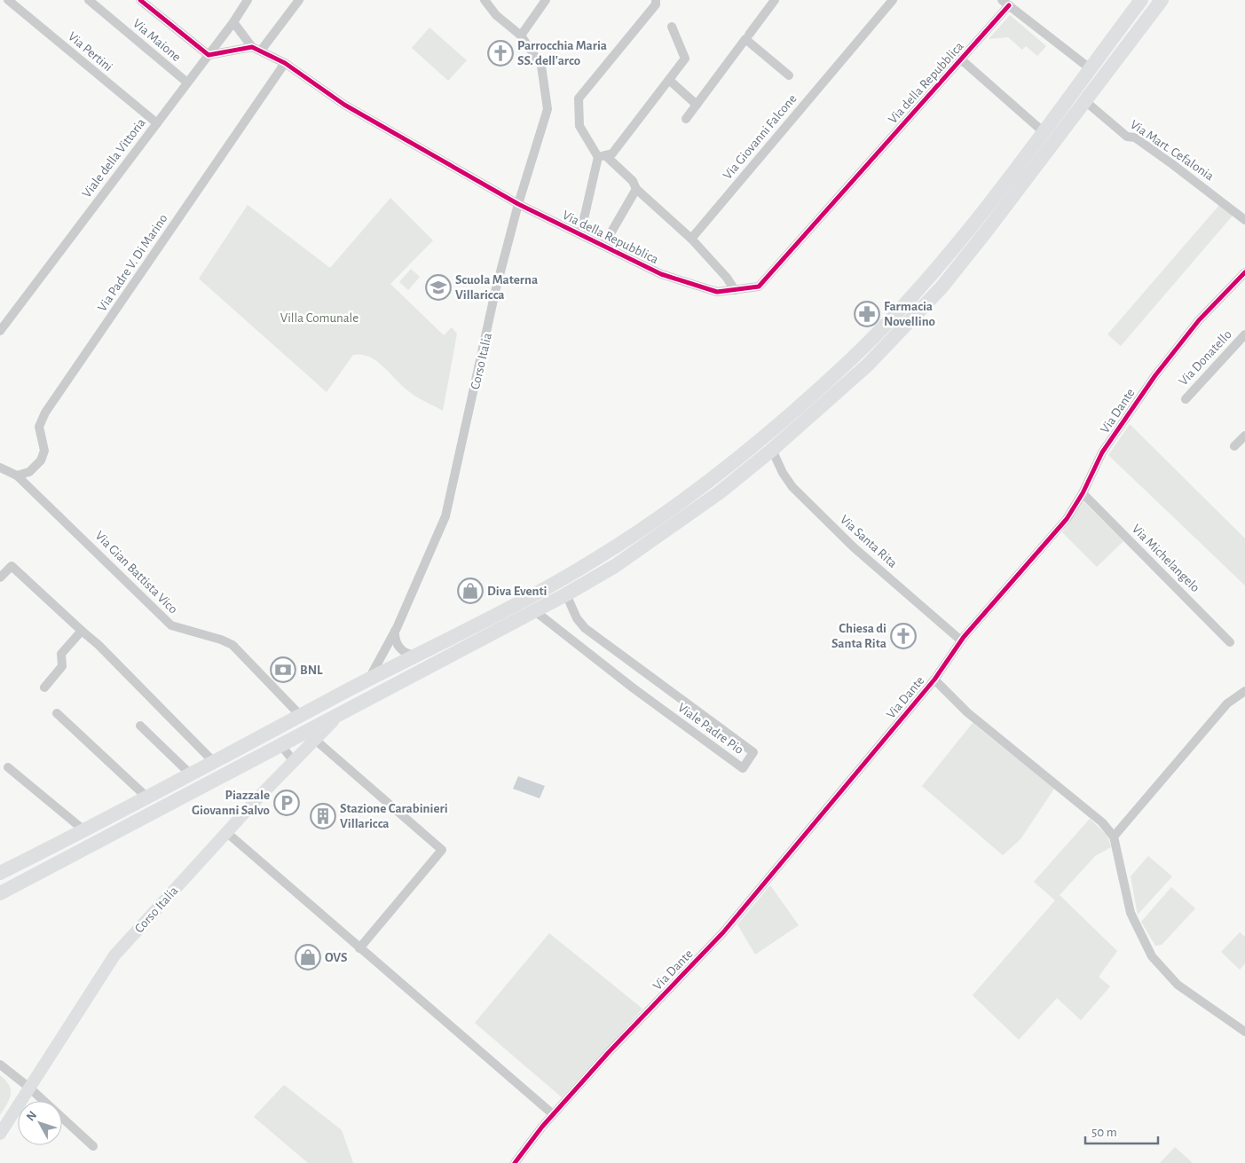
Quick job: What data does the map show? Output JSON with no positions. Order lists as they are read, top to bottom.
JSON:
{
  "streets": {
    "street": [
      "Via Maione",
      "Via Pertini",
      "Via della Repubblica",
      "Via Giovanni Falcone",
      "Via Mart. Cefalonia",
      "Viale della Vittoria",
      "Via Padre V. Di Marino",
      "Via Donatello",
      "Corso Italia",
      "Via Dante",
      "Via Santa Rita",
      "Via Michelangelo",
      "Via Gian Battista Vico",
      "Viale Padre Pio"
    ]
  },
  "crossings": [
    ["Via Maione", "Viale della Vittoria"],
    ["Via Pertini", "Viale della Vittoria"],
    ["Via della Repubblica", "Via Padre V. Di Marino"],
    ["Via della Repubblica", "Corso Italia"],
    ["Via Padre V. Di Marino", "Via Gian Battista Vico"],
    ["Via Dante", "Via Santa Rita"],
    ["Via Dante", "Via Michelangelo"]
  ],
  "parks": ["Villa Comunale"],
  "places": {
    "church": ["Parrocchia Maria SS. dell'arco", "Chiesa di Santa Rita"],
    "school or university": ["Scuola Materna Villaricca"],
    "pharmacy": ["Farmacia Novellino"],
    "shop": ["Diva Eventi", "OVS"],
    "bank": ["BNL"],
    "parking": ["Piazzale Giovanni Salvo"],
    "building": ["Stazione Carabinieri Villaricca"]
  },
  "scale_bar": "50 m",
  "north": "top left"
}
